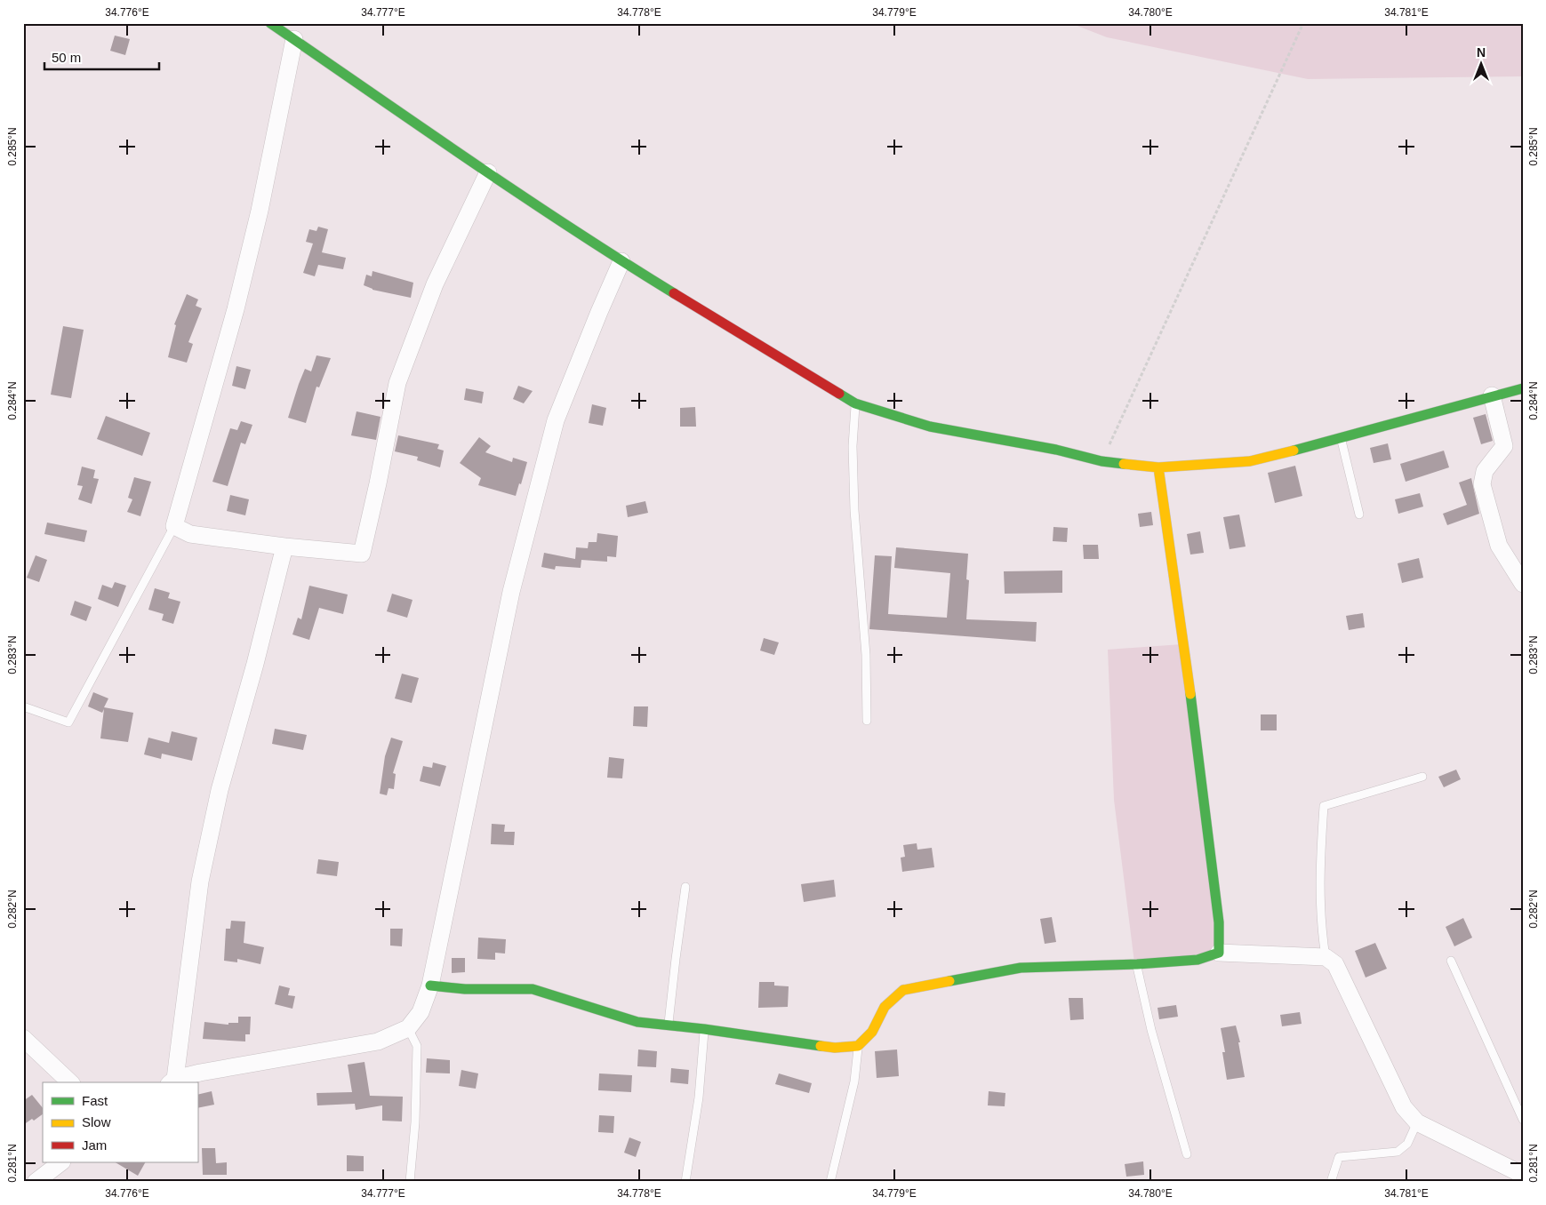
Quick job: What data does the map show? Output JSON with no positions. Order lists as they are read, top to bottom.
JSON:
{
  "legend": ["Fast", "Slow", "Jam"],
  "scale_bar": "50 m",
  "north": "top",
  "coordinates": [
    "34.776°E",
    "34.777°E",
    "34.778°E",
    "34.779°E",
    "34.780°E",
    "34.781°E",
    "0.285°N",
    "0.284°N",
    "0.283°N",
    "0.282°N",
    "0.281°N"
  ]
}
